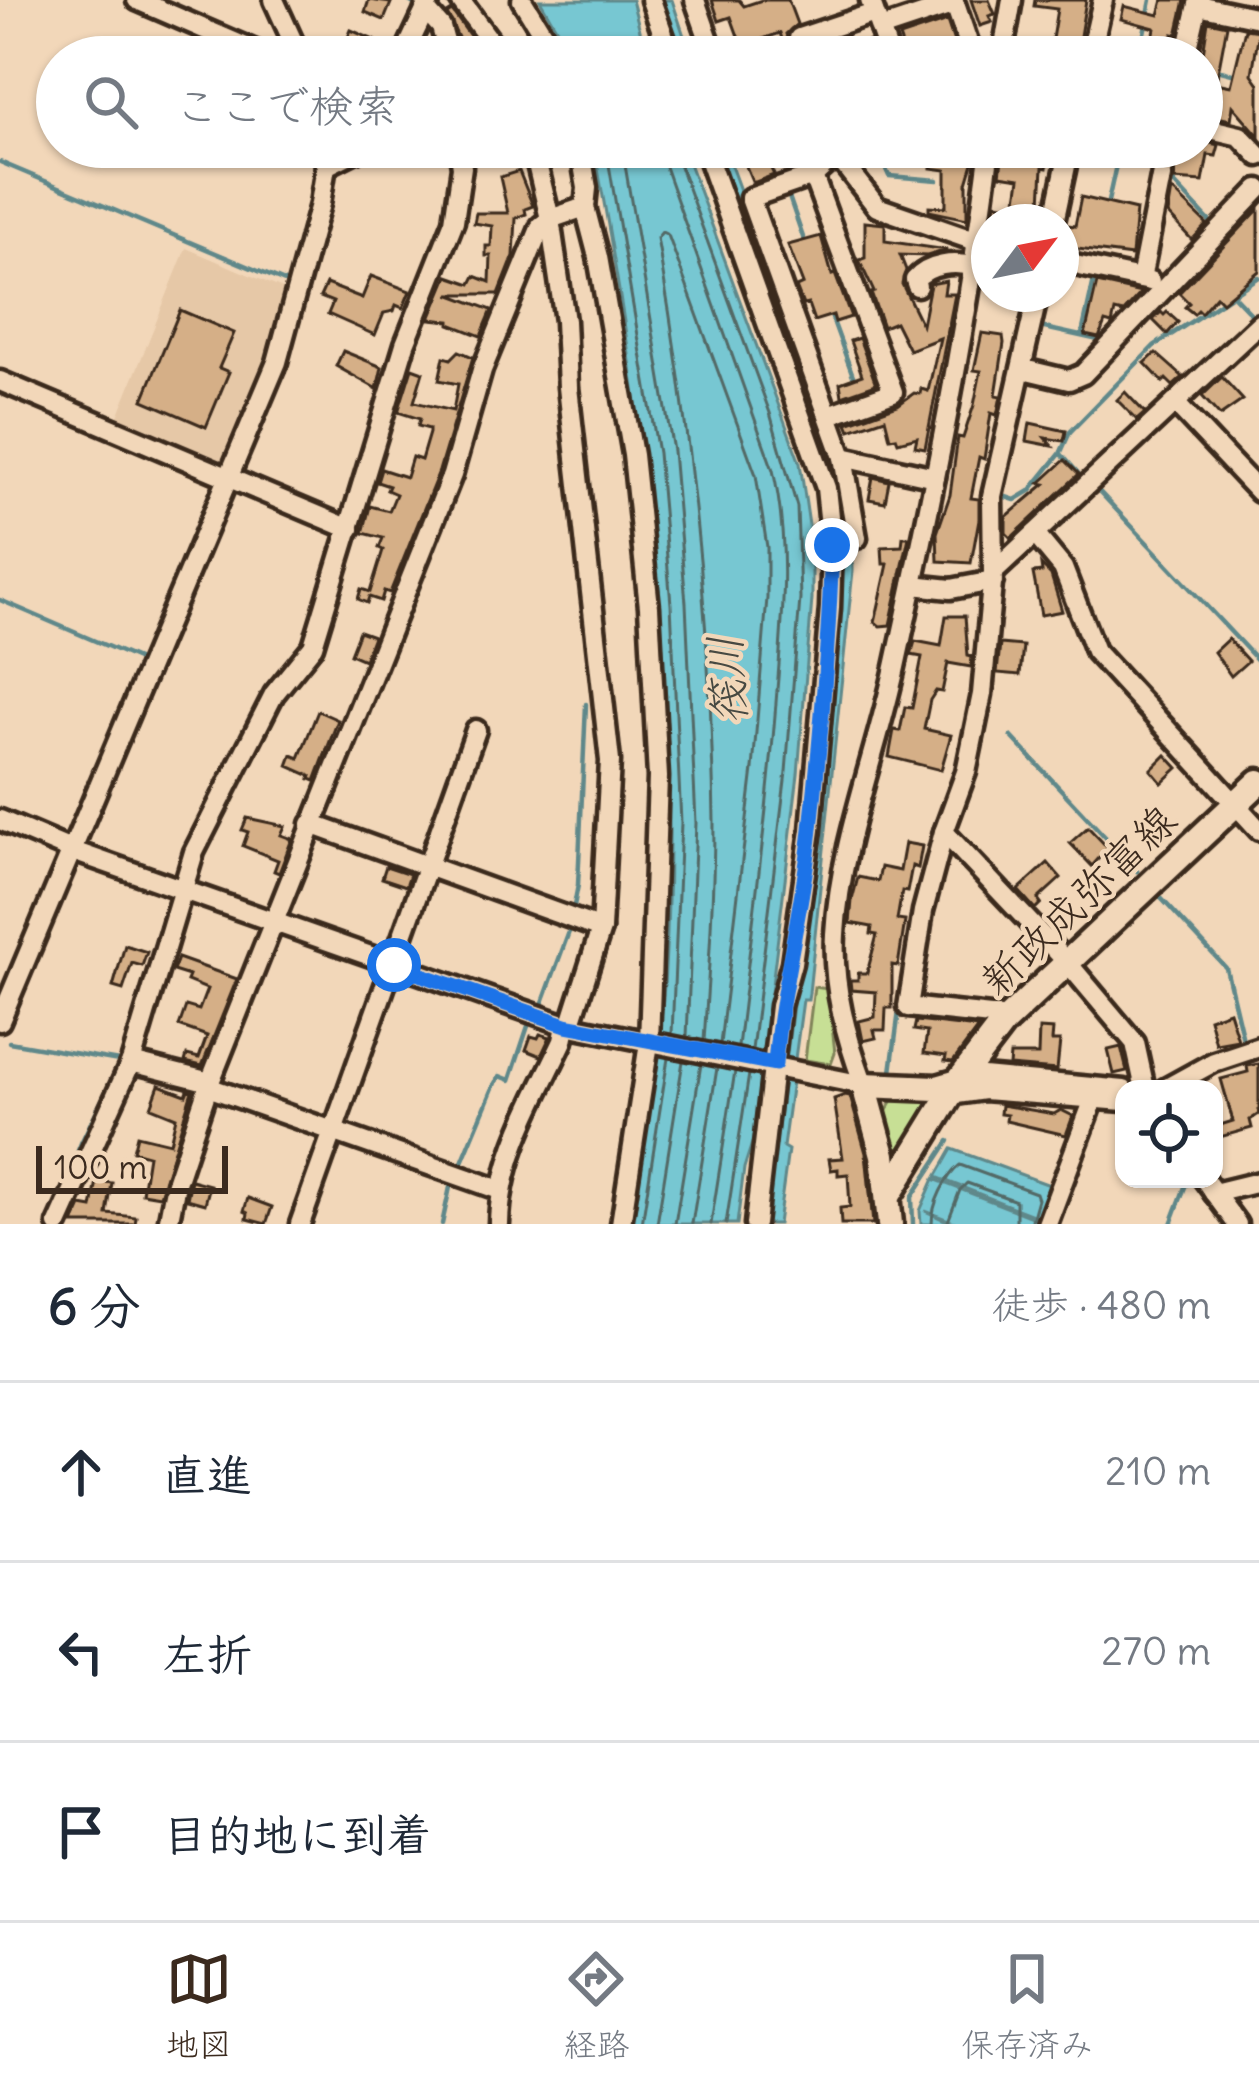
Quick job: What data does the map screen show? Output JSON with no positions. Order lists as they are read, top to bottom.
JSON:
{
  "streets": {
    "main road": ["新政成弥富線"]
  },
  "water": ["筏川"],
  "scale_bar": "100 m",
  "north": "top right",
  "page": {
    "search": "ここで検索",
    "scale": "100 m",
    "heading": ["6 分", "徒歩 · 480 m"],
    "list": [
      ["直進", "210 m"],
      ["左折", "270 m"],
      "目的地に到着"
    ],
    "nav": ["地図", "経路", "保存済み"]
  }
}
